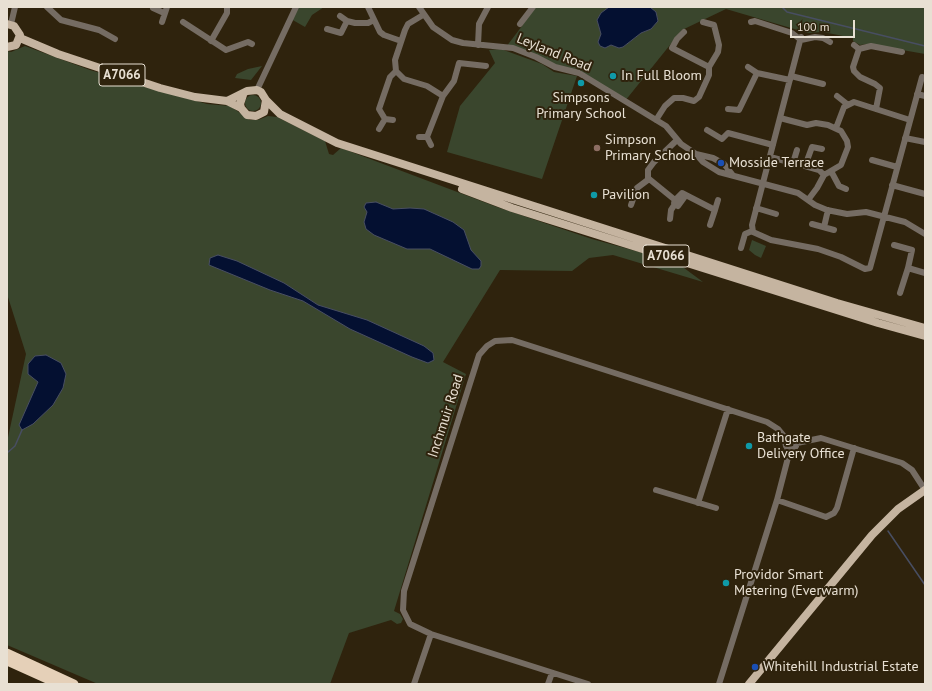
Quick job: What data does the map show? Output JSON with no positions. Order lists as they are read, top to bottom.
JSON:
{
  "streets": {
    "main road": ["A7066"],
    "street": ["Leyland Road", "Inchmuir Road"]
  },
  "places": [
    "In Full Bloom",
    "Simpsons Primary School",
    "Simpson Primary School",
    "Mosside Terrace",
    "Pavilion",
    "Bathgate Delivery Office",
    "Providor Smart Metering (Everwarm)",
    "Whitehill Industrial Estate"
  ],
  "scale_bar": "100 m"
}
